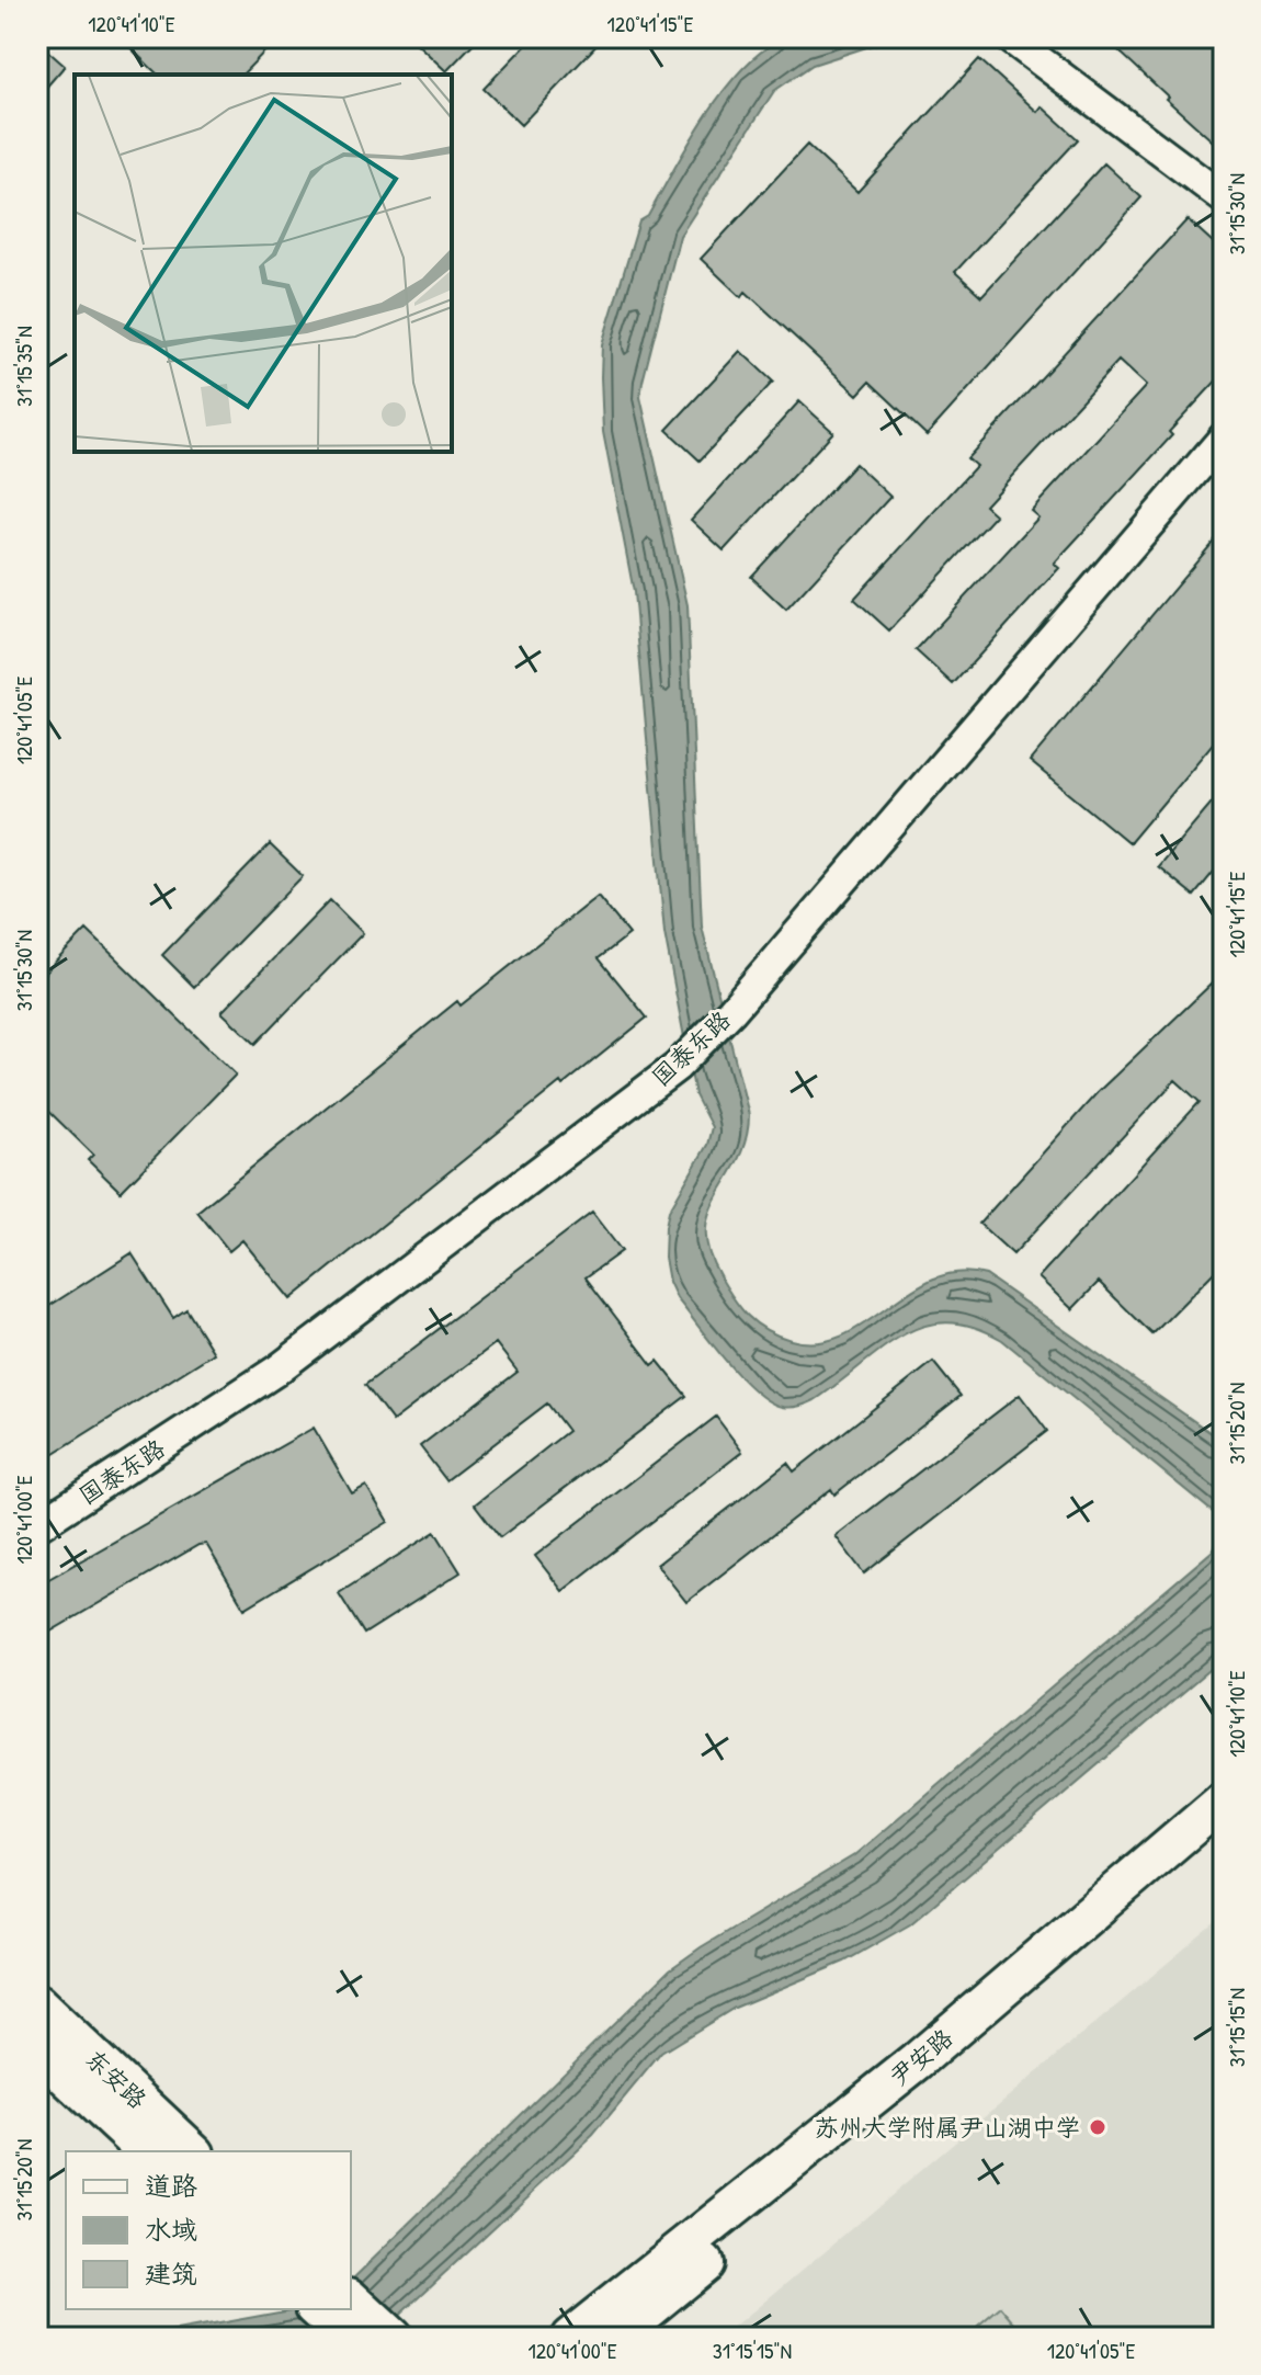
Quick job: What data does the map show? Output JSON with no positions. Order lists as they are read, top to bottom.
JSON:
{
  "streets": {
    "main road": ["尹安路", "东安路"],
    "street": ["国泰东路"]
  },
  "places": ["苏州大学附属尹山湖中学"],
  "legend": ["道路", "水域", "建筑"],
  "coordinates": [
    "120°41'10\"E",
    "120°41'15\"E",
    "31°15'30\"N",
    "31°15'35\"N",
    "120°41'05\"E",
    "31°15'20\"N",
    "120°41'00\"E",
    "31°15'15\"N"
  ]
}
